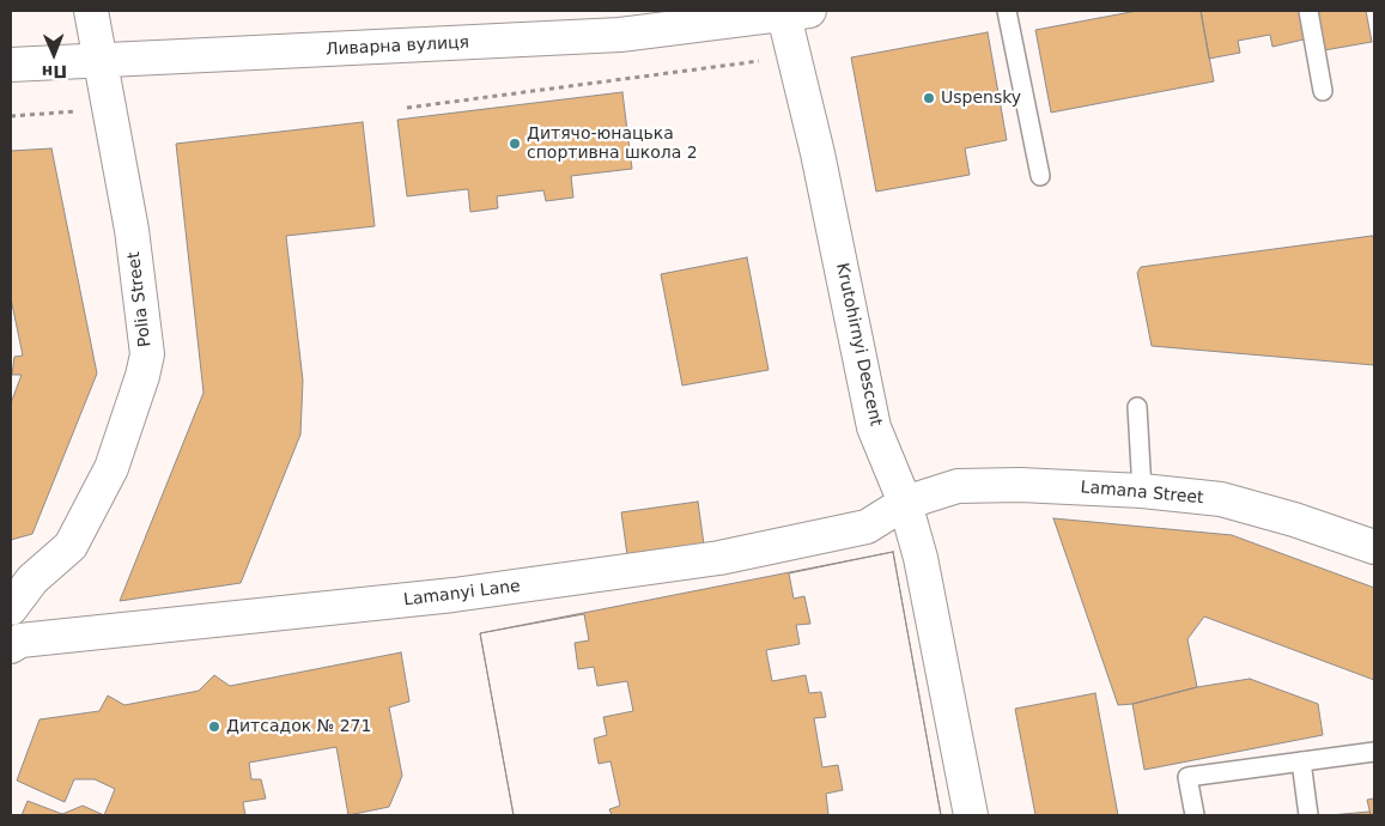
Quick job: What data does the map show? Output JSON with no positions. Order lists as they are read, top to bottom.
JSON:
{
  "streets": {
    "street": [
      "Ливарна вулиця",
      "Polia Street",
      "Krutohirnyi Descent",
      "Lamana Street",
      "Lamanyi Lane"
    ]
  },
  "crossings": [
    ["Ливарна вулиця", "Polia Street"],
    ["Ливарна вулиця", "Krutohirnyi Descent"],
    ["Krutohirnyi Descent", "Lamana Street"],
    ["Krutohirnyi Descent", "Lamanyi Lane"],
    ["Lamana Street", "Lamanyi Lane"]
  ],
  "places": ["Uspensky", "Дитячо-юнацька спортивна школа 2", "Дитсадок № 271"],
  "north": "bottom"
}
